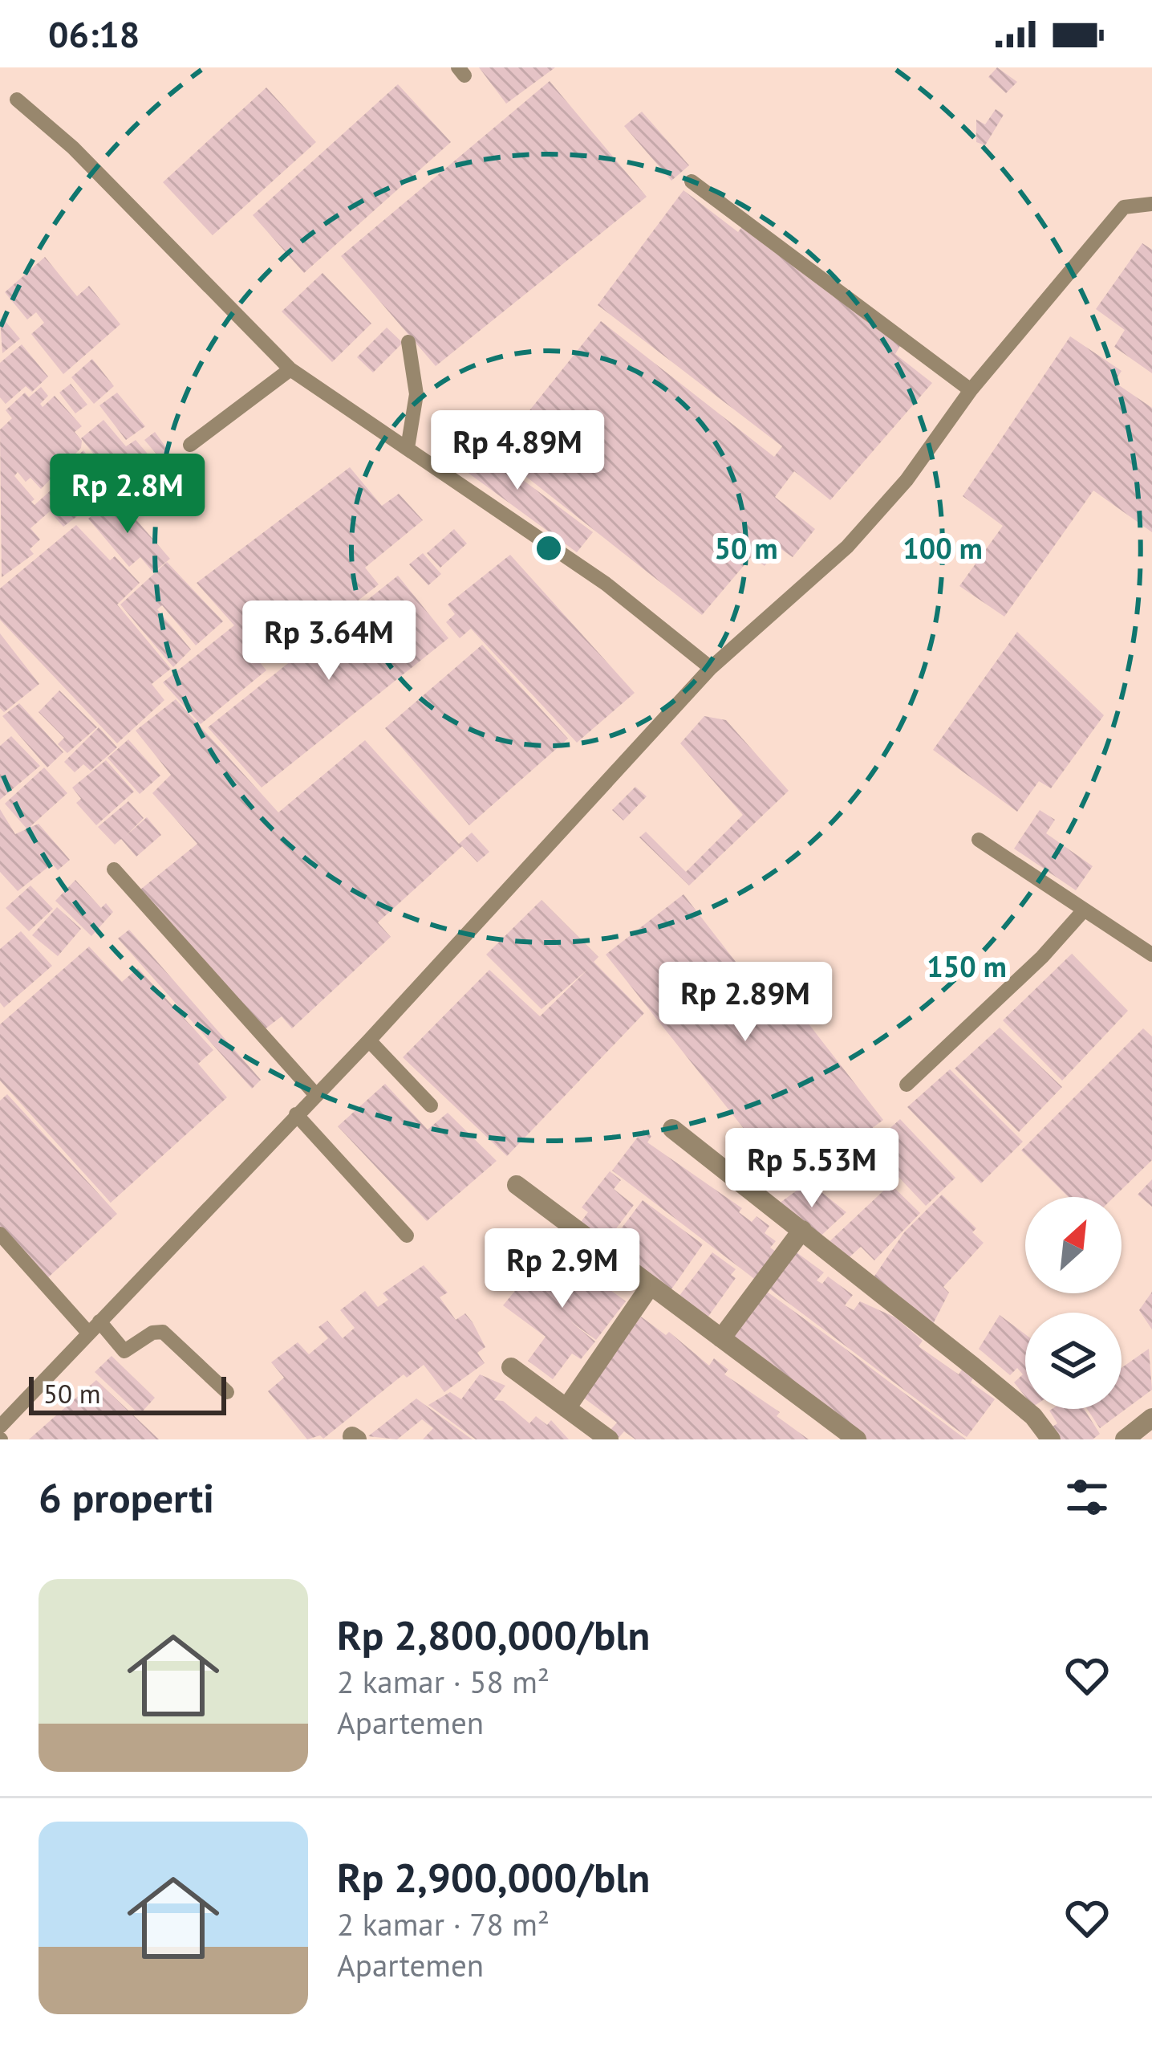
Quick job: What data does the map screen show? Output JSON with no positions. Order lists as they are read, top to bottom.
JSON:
{
  "scale_bar": "50 m",
  "north": "top right",
  "page": {
    "status": "06:18",
    "price": [
      "Rp 4.89M",
      "Rp 2.8M",
      "Rp 3.64M",
      "Rp 2.89M",
      "Rp 5.53M",
      "Rp 2.9M"
    ],
    "scale": "50 m",
    "heading": "6 properti",
    "list": [
      {
        "name": "Rp 2,800,000/bln",
        "note": "2 kamar · 58 m² · Apartemen"
      },
      {
        "name": "Rp 2,900,000/bln",
        "note": "2 kamar · 78 m² · Apartemen"
      }
    ]
  },
  "rings": ["50 m", "100 m", "150 m"]
}
